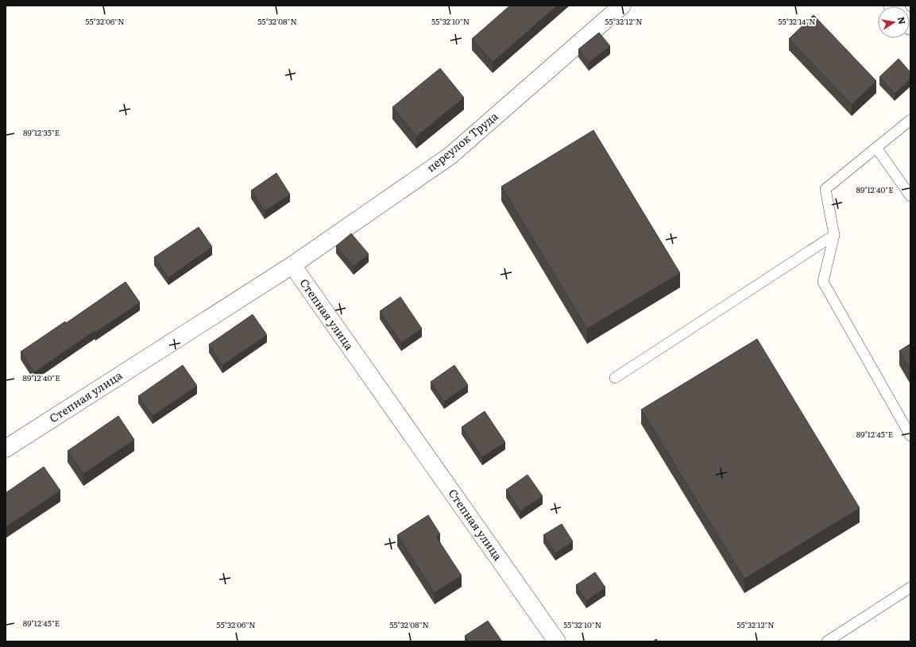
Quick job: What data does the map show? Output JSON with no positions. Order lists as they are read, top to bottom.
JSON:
{
  "streets": {
    "street": ["переулок Труда", "Степная улица"]
  },
  "crossings": [
    ["переулок Труда", "Степная улица"]
  ],
  "north": "right",
  "coordinates": [
    "55°32'06\"N",
    "55°32'08\"N",
    "55°32'10\"N",
    "55°32'12\"N",
    "55°32'14\"N",
    "89°12'35\"E",
    "89°12'40\"E",
    "89°12'45\"E"
  ]
}
